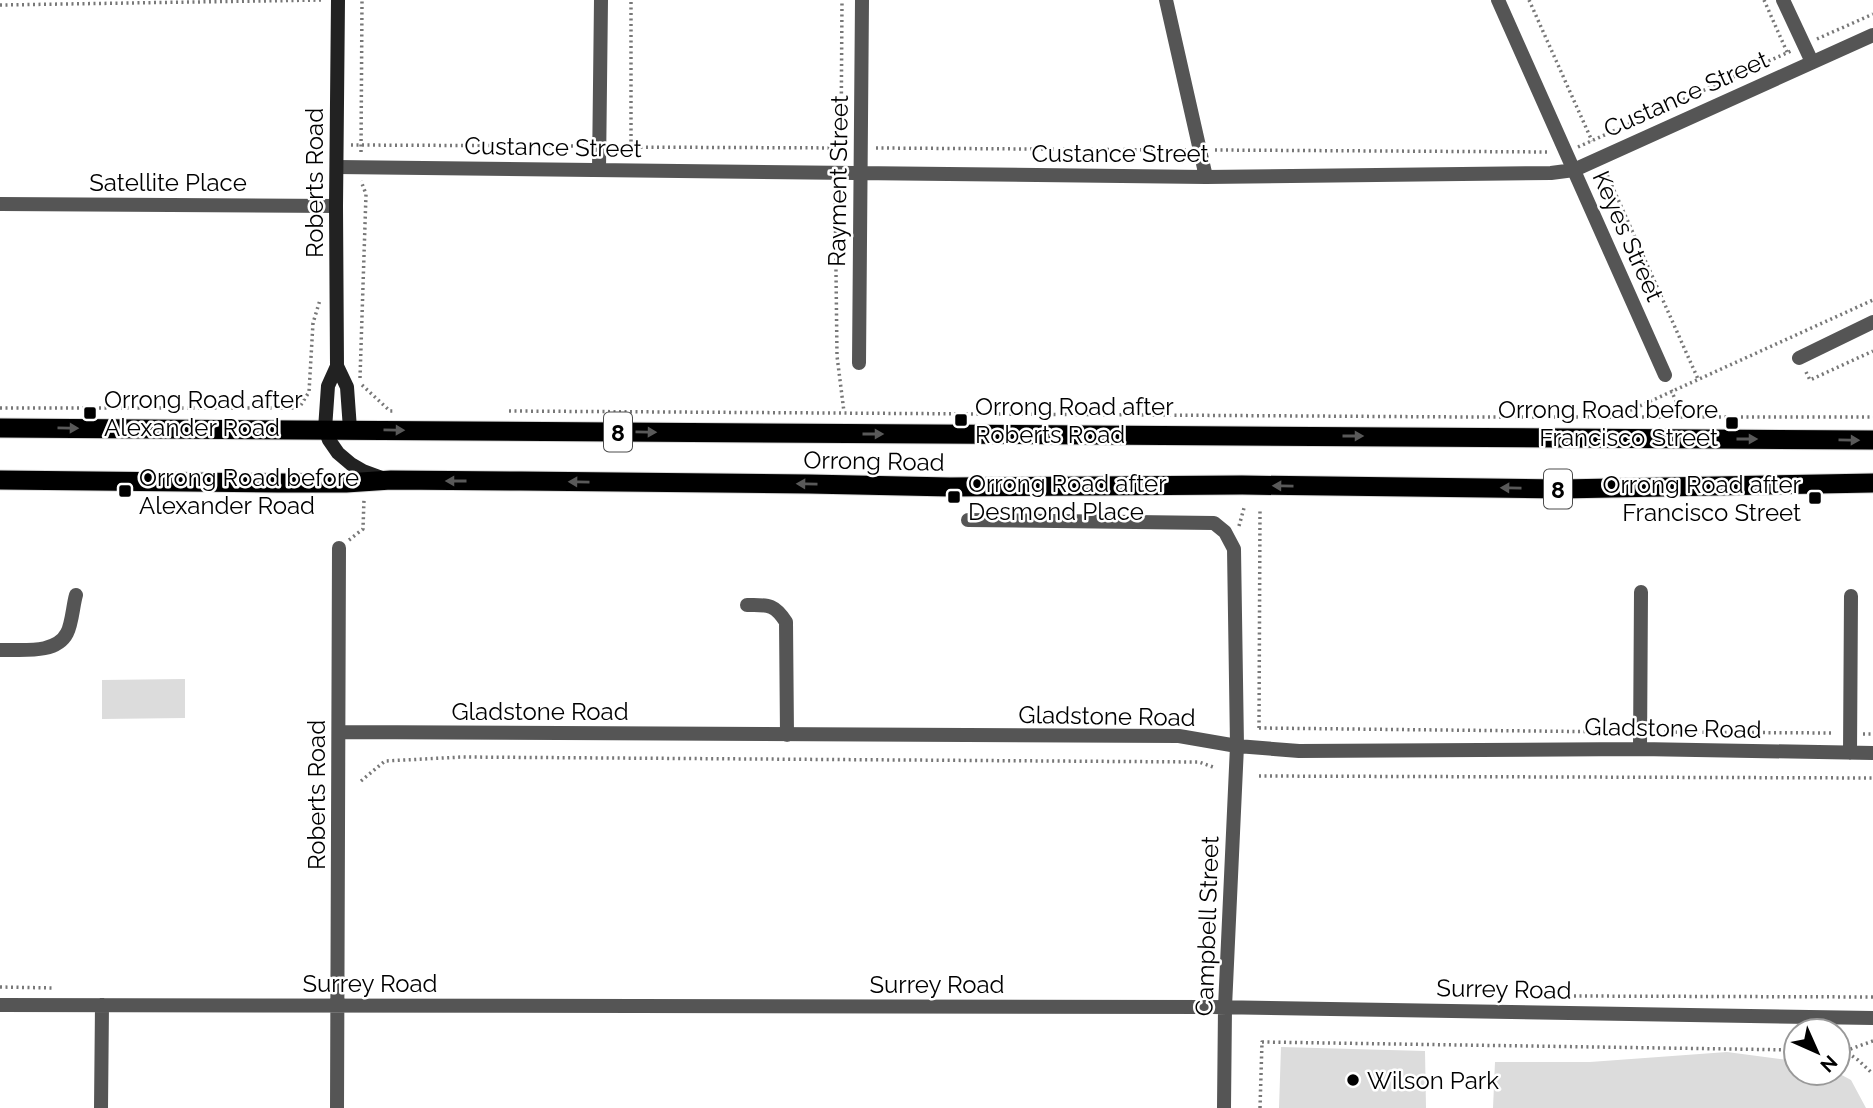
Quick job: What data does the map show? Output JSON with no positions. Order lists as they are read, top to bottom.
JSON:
{
  "streets": {
    "highway": ["8", "Orrong Road"],
    "main road": ["Roberts Road"],
    "street": [
      "Custance Street",
      "Rayment Street",
      "Satellite Place",
      "Keyes Street",
      "Gladstone Road",
      "Campbell Street",
      "Surrey Road"
    ]
  },
  "crossings": [
    ["Custance Street", "Rayment Street"],
    ["Custance Street", "Roberts Road"],
    ["Custance Street", "Keyes Street"],
    ["Satellite Place", "Roberts Road"],
    ["Roberts Road", "Orrong Road"],
    ["Roberts Road", "Gladstone Road"],
    ["Roberts Road", "Surrey Road"],
    ["Gladstone Road", "Campbell Street"],
    ["Campbell Street", "Surrey Road"]
  ],
  "places": {
    "transit": [
      "Orrong Road after Alexander Road",
      "Orrong Road after Roberts Road",
      "Orrong Road before Francisco Street",
      "Orrong Road before Alexander Road",
      "Orrong Road after Desmond Place",
      "Orrong Road after Francisco Street"
    ],
    "other": ["Wilson Park"]
  },
  "north": "bottom right"
}
